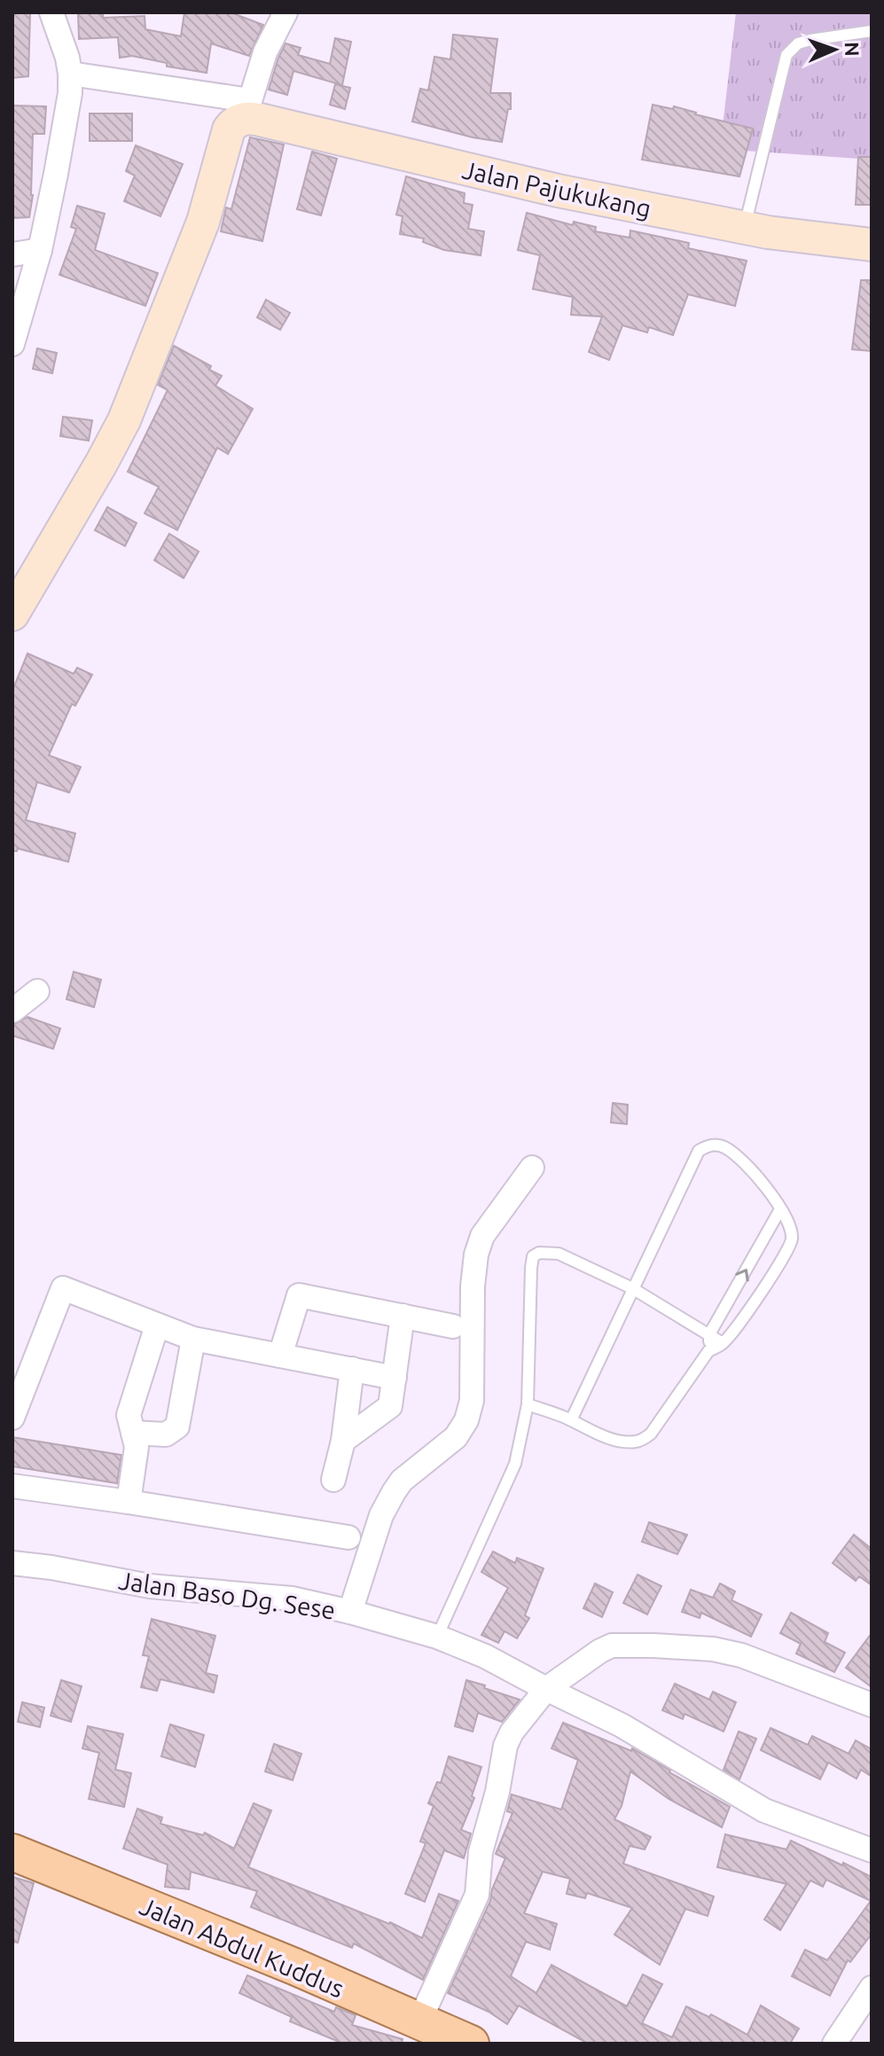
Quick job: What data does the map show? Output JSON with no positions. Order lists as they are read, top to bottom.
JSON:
{
  "streets": {
    "main road": ["Jalan Abdul Kuddus"],
    "street": ["Jalan Pajukukang", "Jalan Baso Dg. Sese"]
  },
  "north": "right"
}
